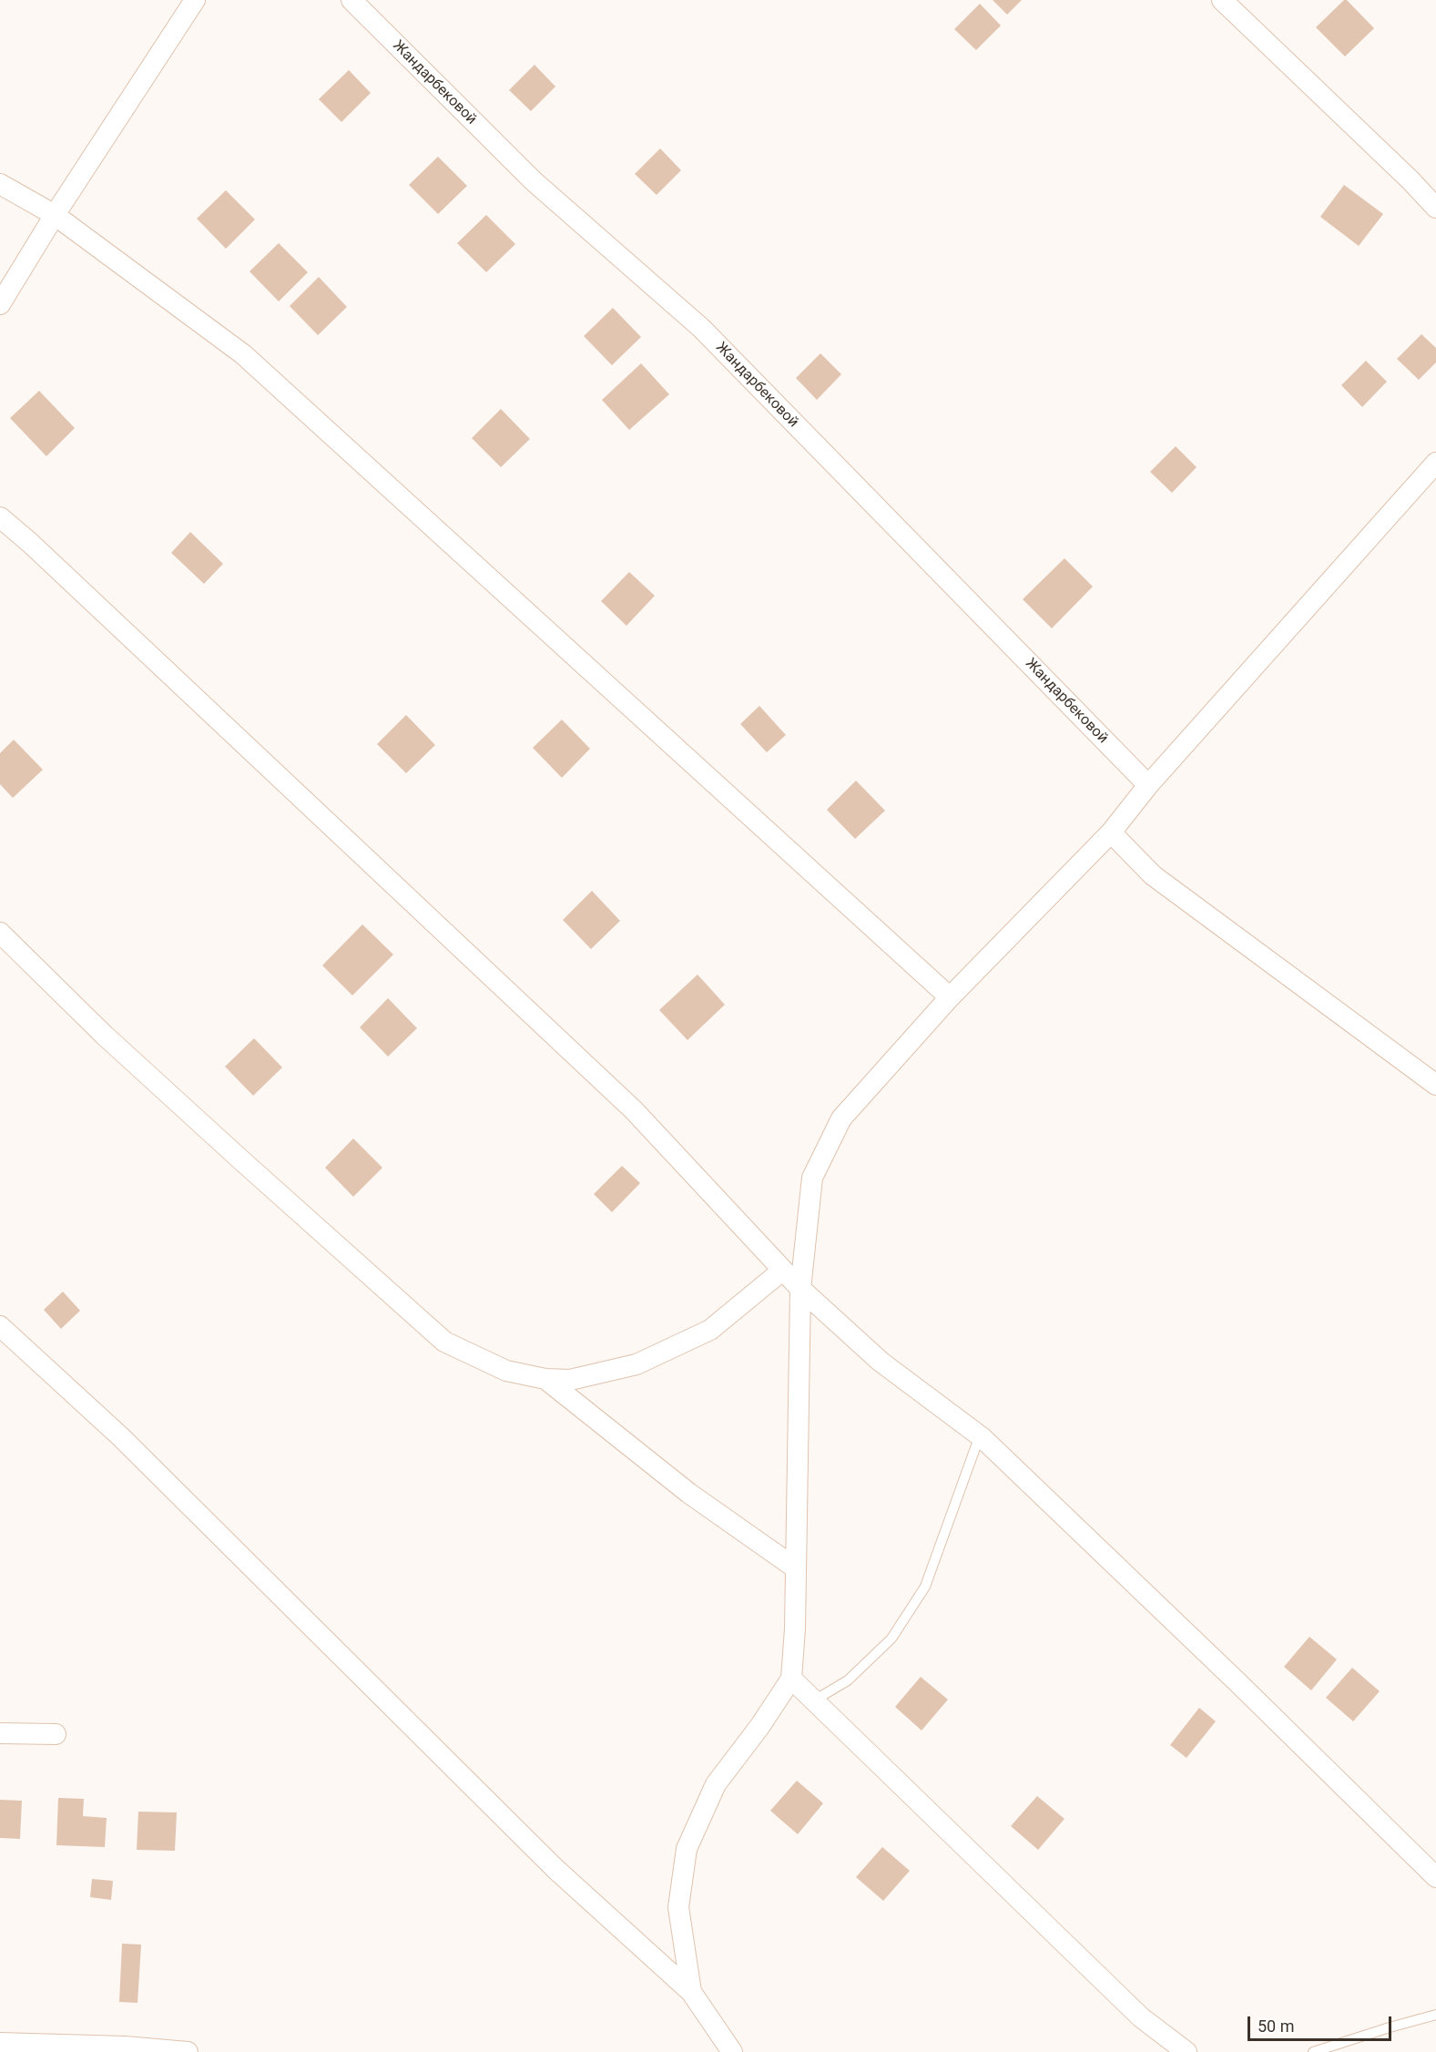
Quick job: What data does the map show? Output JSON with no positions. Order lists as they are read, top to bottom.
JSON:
{
  "streets": {
    "street": ["Жандарбековой"]
  },
  "scale_bar": "50 m"
}
